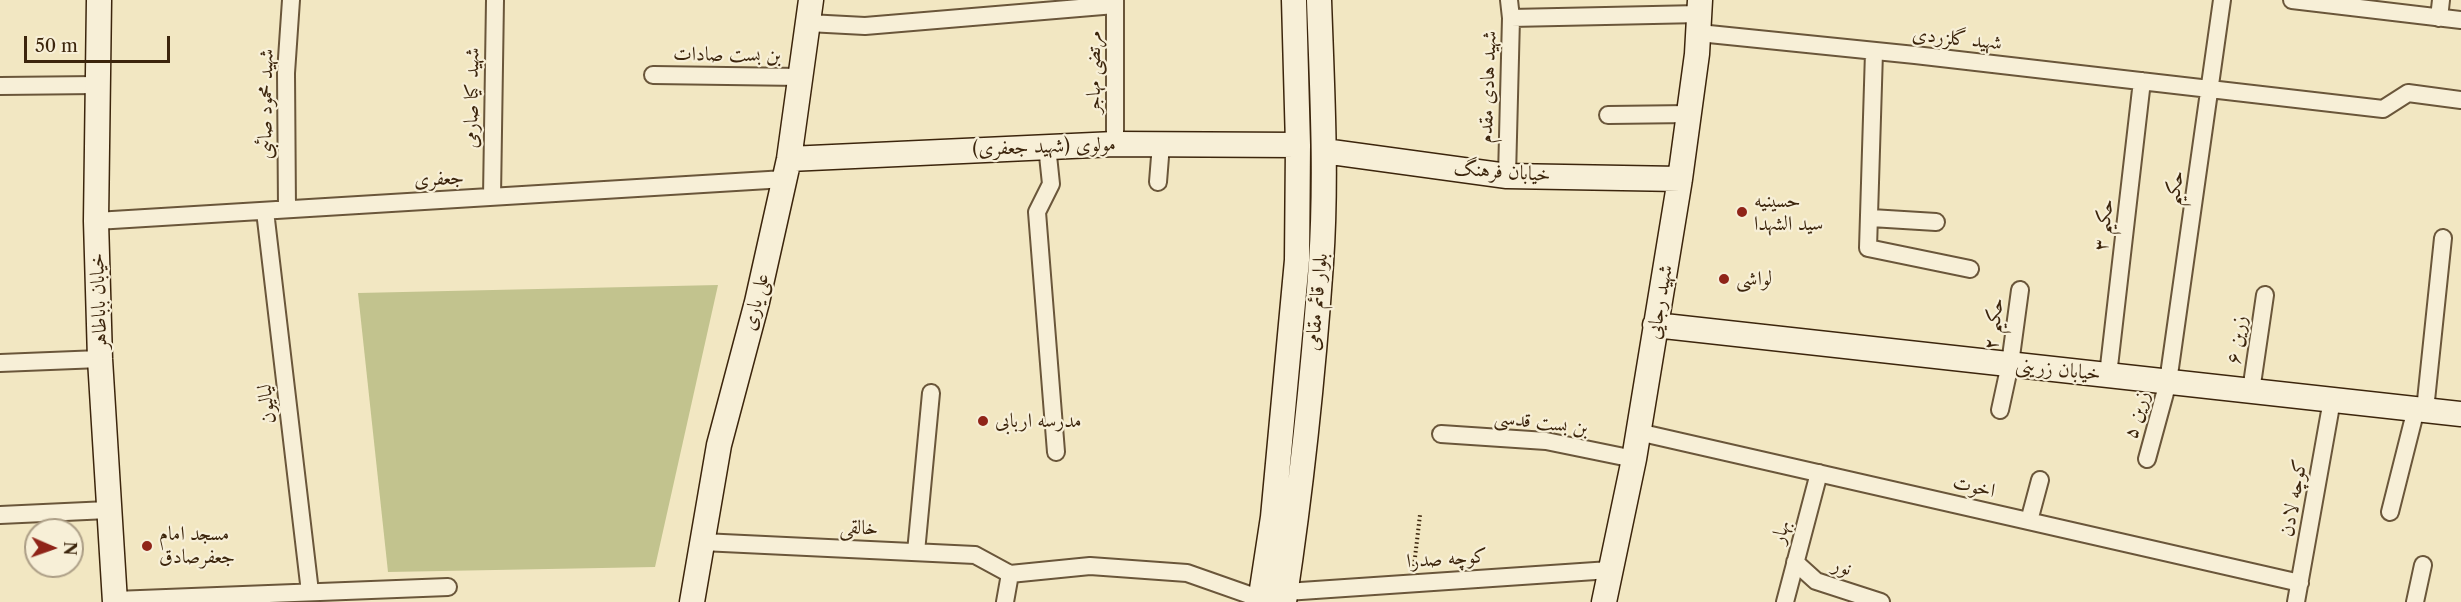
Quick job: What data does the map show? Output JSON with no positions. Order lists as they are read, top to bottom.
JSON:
{
  "streets": {
    "main road": [
      "مولوی (شهید جعفری)",
      "خیابان فرهنگ",
      "خیابان باباطاهر",
      "علی یاری",
      "بلوار قائم مقامی",
      "شهید رجایی",
      "خیابان زرینی"
    ],
    "street": [
      "شهید گلزردی",
      "بن بست صادات",
      "مرتضی مهاجر",
      "شهید هادی مقدم",
      "شهید کیا صارمی",
      "شهید محمود صائبی",
      "جعفری",
      "حکیم",
      "حکیم ۳",
      "حکیم ۲",
      "زرین ۶",
      "لیالیون",
      "زرین ۵",
      "بن بست قدسی",
      "اخوت",
      "کوچه لادن",
      "خالقی",
      "بهار",
      "کوچه صدرا",
      "نور"
    ]
  },
  "crossings": [
    ["شهید گلزردی", "شهید هادی مقدم"],
    ["شهید گلزردی", "حکیم"],
    ["شهید گلزردی", "حکیم ۳"],
    ["شهید گلزردی", "شهید رجایی"],
    ["بن بست صادات", "علی یاری"],
    ["مرتضی مهاجر", "مولوی (شهید جعفری)"],
    ["شهید هادی مقدم", "خیابان فرهنگ"],
    ["شهید کیا صارمی", "جعفری"],
    ["شهید محمود صائبی", "جعفری"],
    ["مولوی (شهید جعفری)", "جعفری"],
    ["مولوی (شهید جعفری)", "علی یاری"],
    ["مولوی (شهید جعفری)", "بلوار قائم مقامی"],
    ["خیابان فرهنگ", "بلوار قائم مقامی"],
    ["خیابان فرهنگ", "شهید رجایی"],
    ["جعفری", "خیابان باباطاهر"],
    ["جعفری", "علی یاری"],
    ["جعفری", "لیالیون"],
    ["حکیم", "خیابان زرینی"],
    ["حکیم", "زرین ۵"],
    ["حکیم ۳", "خیابان زرینی"],
    ["علی یاری", "خالقی"],
    ["بلوار قائم مقامی", "کوچه صدرا"],
    ["شهید رجایی", "خیابان زرینی"],
    ["شهید رجایی", "بن بست قدسی"],
    ["شهید رجایی", "اخوت"],
    ["شهید رجایی", "کوچه صدرا"],
    ["حکیم ۲", "خیابان زرینی"],
    ["زرین ۶", "خیابان زرینی"],
    ["خیابان زرینی", "زرین ۵"],
    ["خیابان زرینی", "کوچه لادن"],
    ["اخوت", "کوچه لادن"],
    ["اخوت", "بهار"],
    ["بهار", "نور"]
  ],
  "places": [
    "حسینیه سید الشهدا",
    "لواشی",
    "مدرسه اربابی",
    "مسجد امام جعفرصادق"
  ],
  "scale_bar": "50 m",
  "north": "right"
}
